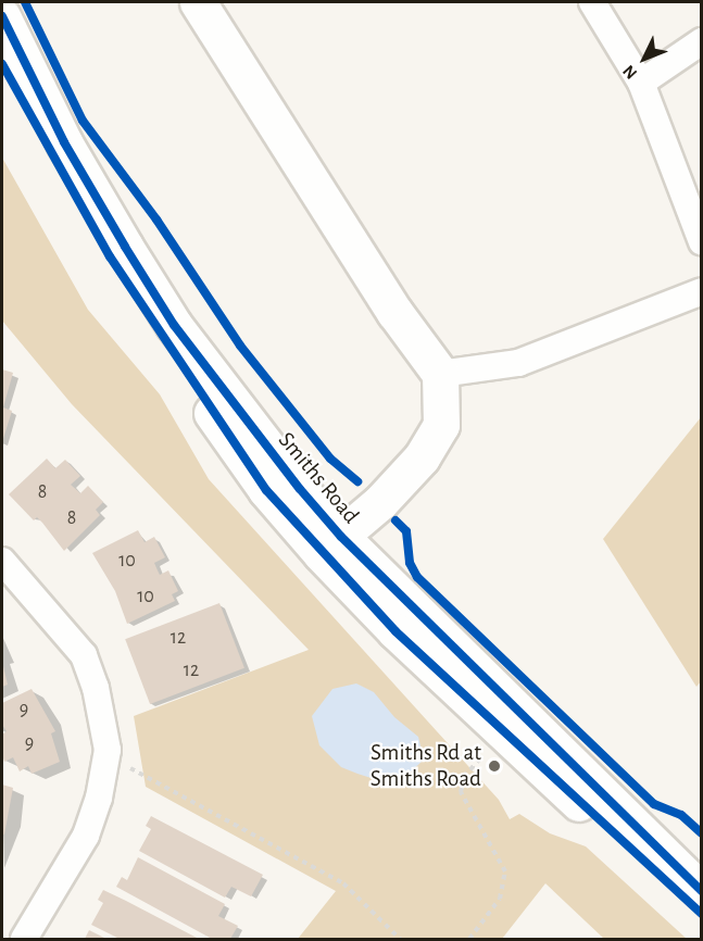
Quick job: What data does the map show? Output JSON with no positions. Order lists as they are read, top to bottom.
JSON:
{
  "streets": {
    "street": ["Smiths Road"]
  },
  "places": ["Smiths Rd at Smiths Road"],
  "house_numbers": [
    "8",
    "8",
    "10",
    "10",
    "12",
    "12",
    "9",
    "9"
  ],
  "north": "bottom left"
}
